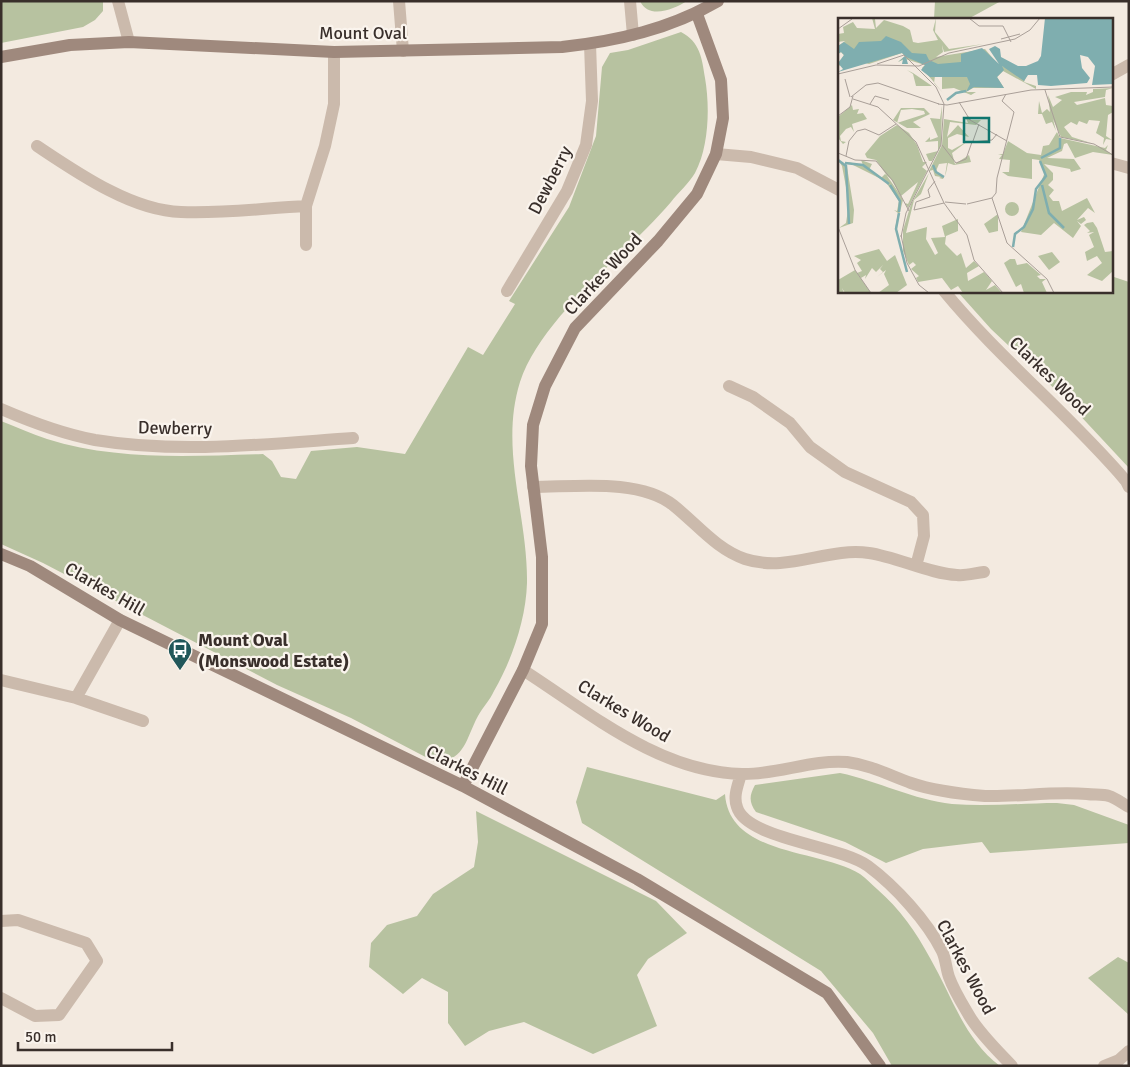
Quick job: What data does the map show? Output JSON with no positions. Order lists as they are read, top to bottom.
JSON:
{
  "streets": {
    "street": [
      "Mount Oval",
      "Dewberry",
      "Clarkes Wood",
      "Clarkes Hill"
    ]
  },
  "crossings": [
    ["Mount Oval", "Dewberry"],
    ["Mount Oval", "Clarkes Wood"],
    ["Clarkes Wood", "Clarkes Hill"]
  ],
  "places": {
    "bus stop": ["Mount Oval (Monswood Estate)"]
  },
  "scale_bar": "50 m"
}
